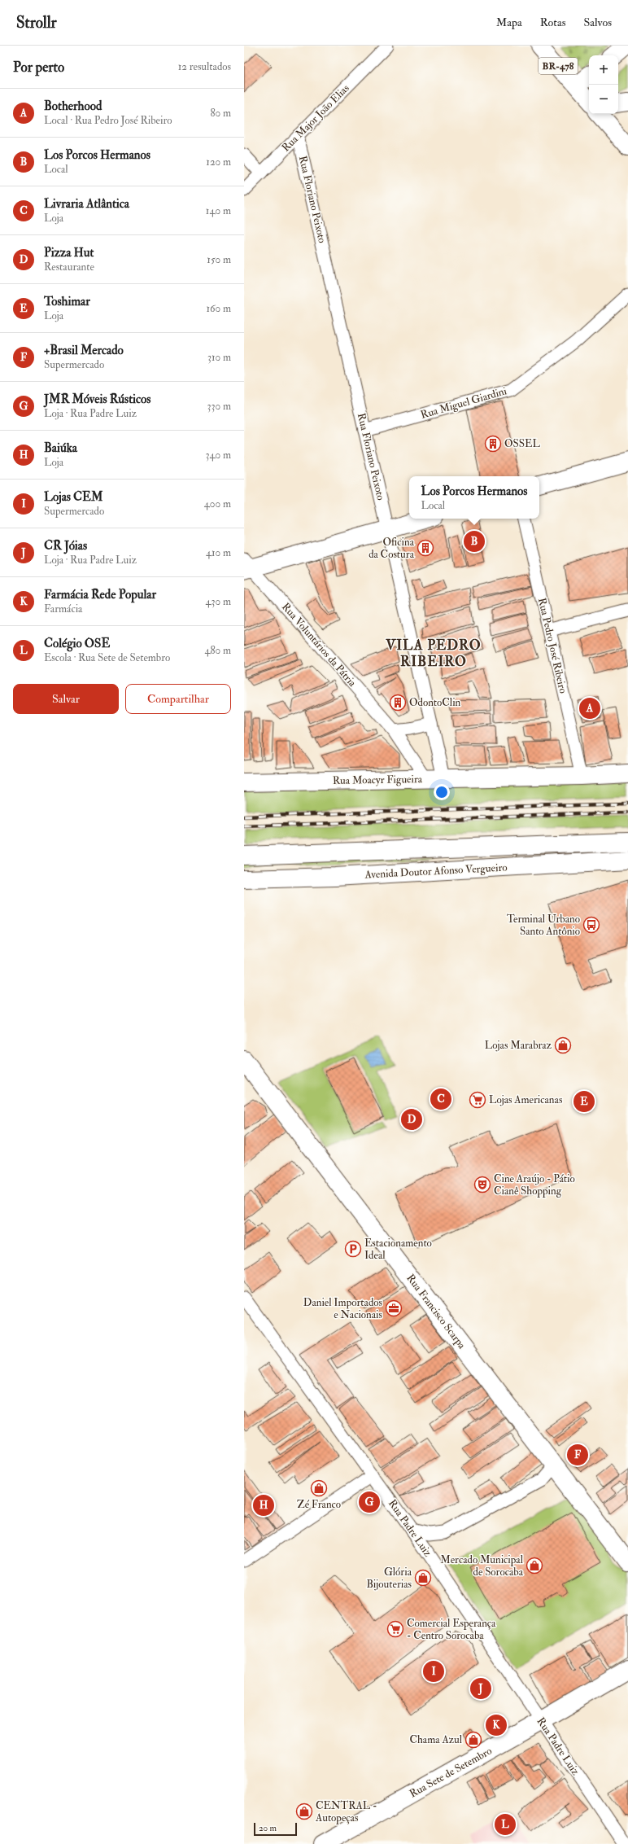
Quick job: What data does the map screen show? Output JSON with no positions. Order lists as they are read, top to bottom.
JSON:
{
  "streets": {
    "main road": [
      "BR-478",
      "Rua Moacyr Figueira",
      "Avenida Doutor Afonso Vergueiro",
      "Rua Francisco Scarpa",
      "Rua Sete de Setembro"
    ],
    "street": [
      "Rua Major João Elias",
      "Rua Floriano Peixoto",
      "Rua Miguel Giardini",
      "Rua Voluntários da Pátria",
      "Rua Pedro José Ribeiro",
      "Rua Padre Luiz"
    ]
  },
  "crossings": [
    ["Rua Major João Elias", "Rua Floriano Peixoto"],
    ["Rua Floriano Peixoto", "Rua Miguel Giardini"],
    ["Rua Floriano Peixoto", "Rua Voluntários da Pátria"],
    ["Rua Floriano Peixoto", "Rua Moacyr Figueira"],
    ["Rua Voluntários da Pátria", "Rua Moacyr Figueira"],
    ["Rua Pedro José Ribeiro", "Rua Moacyr Figueira"],
    ["Rua Padre Luiz", "Rua Sete de Setembro"]
  ],
  "districts": ["VILA PEDRO RIBEIRO"],
  "places": {
    "building": ["OSSEL", "Oficina da Costura", "OdontoClin"],
    "bus stop": ["Terminal Urbano Santo Antônio"],
    "shop": [
      "Lojas Marabraz",
      "Zé Franco",
      "Mercado Municipal de Sorocaba",
      "Glória Bijouterias",
      "Chama Azul",
      "CENTRAL - Autopeças"
    ],
    "supermarket": ["Lojas Americanas", "Comercial Esperança - Centro Sorocaba"],
    "theatre": ["Cine Araújo - Pátio Cianê Shopping"],
    "parking": ["Estacionamento Ideal"],
    "office": ["Daniel Importados e Nacionais"]
  },
  "scale_bar": "20 m",
  "page": {
    "header": "Strollr",
    "nav": ["Mapa", "Rotas", "Salvos"],
    "heading": ["Por perto", "12 resultados"],
    "map_buttons": ["+", "−"],
    "list": [
      {
        "mark": "A",
        "name": "Botherhood",
        "note": "Local · Rua Pedro José Ribeiro",
        "value": "80 m"
      },
      {
        "mark": "B",
        "name": "Los Porcos Hermanos",
        "note": "Local",
        "value": "120 m"
      },
      {
        "mark": "C",
        "name": "Livraria Atlântica",
        "note": "Loja",
        "value": "140 m"
      },
      {
        "mark": "D",
        "name": "Pizza Hut",
        "note": "Restaurante",
        "value": "150 m"
      },
      {
        "mark": "E",
        "name": "Toshimar",
        "note": "Loja",
        "value": "160 m"
      },
      {
        "mark": "F",
        "name": "+Brasil Mercado",
        "note": "Supermercado",
        "value": "310 m"
      },
      {
        "mark": "G",
        "name": "JMR Móveis Rústicos",
        "note": "Loja · Rua Padre Luiz",
        "value": "330 m"
      },
      {
        "mark": "H",
        "name": "Baiúka",
        "note": "Loja",
        "value": "340 m"
      },
      {
        "mark": "I",
        "name": "Lojas CEM",
        "note": "Supermercado",
        "value": "400 m"
      },
      {
        "mark": "J",
        "name": "CR Jóias",
        "note": "Loja · Rua Padre Luiz",
        "value": "410 m"
      },
      {
        "mark": "K",
        "name": "Farmácia Rede Popular",
        "note": "Farmácia",
        "value": "430 m"
      },
      {
        "mark": "L",
        "name": "Colégio OSE",
        "note": "Escola · Rua Sete de Setembro",
        "value": "480 m"
      }
    ],
    "popup": ["Los Porcos Hermanos", "Local"],
    "pins": [
      "B",
      "A",
      "C",
      "E",
      "D",
      "F",
      "G",
      "H",
      "I",
      "J",
      "K",
      "L"
    ],
    "buttons": ["Salvar", "Compartilhar"],
    "scale": "20 m"
  }
}
